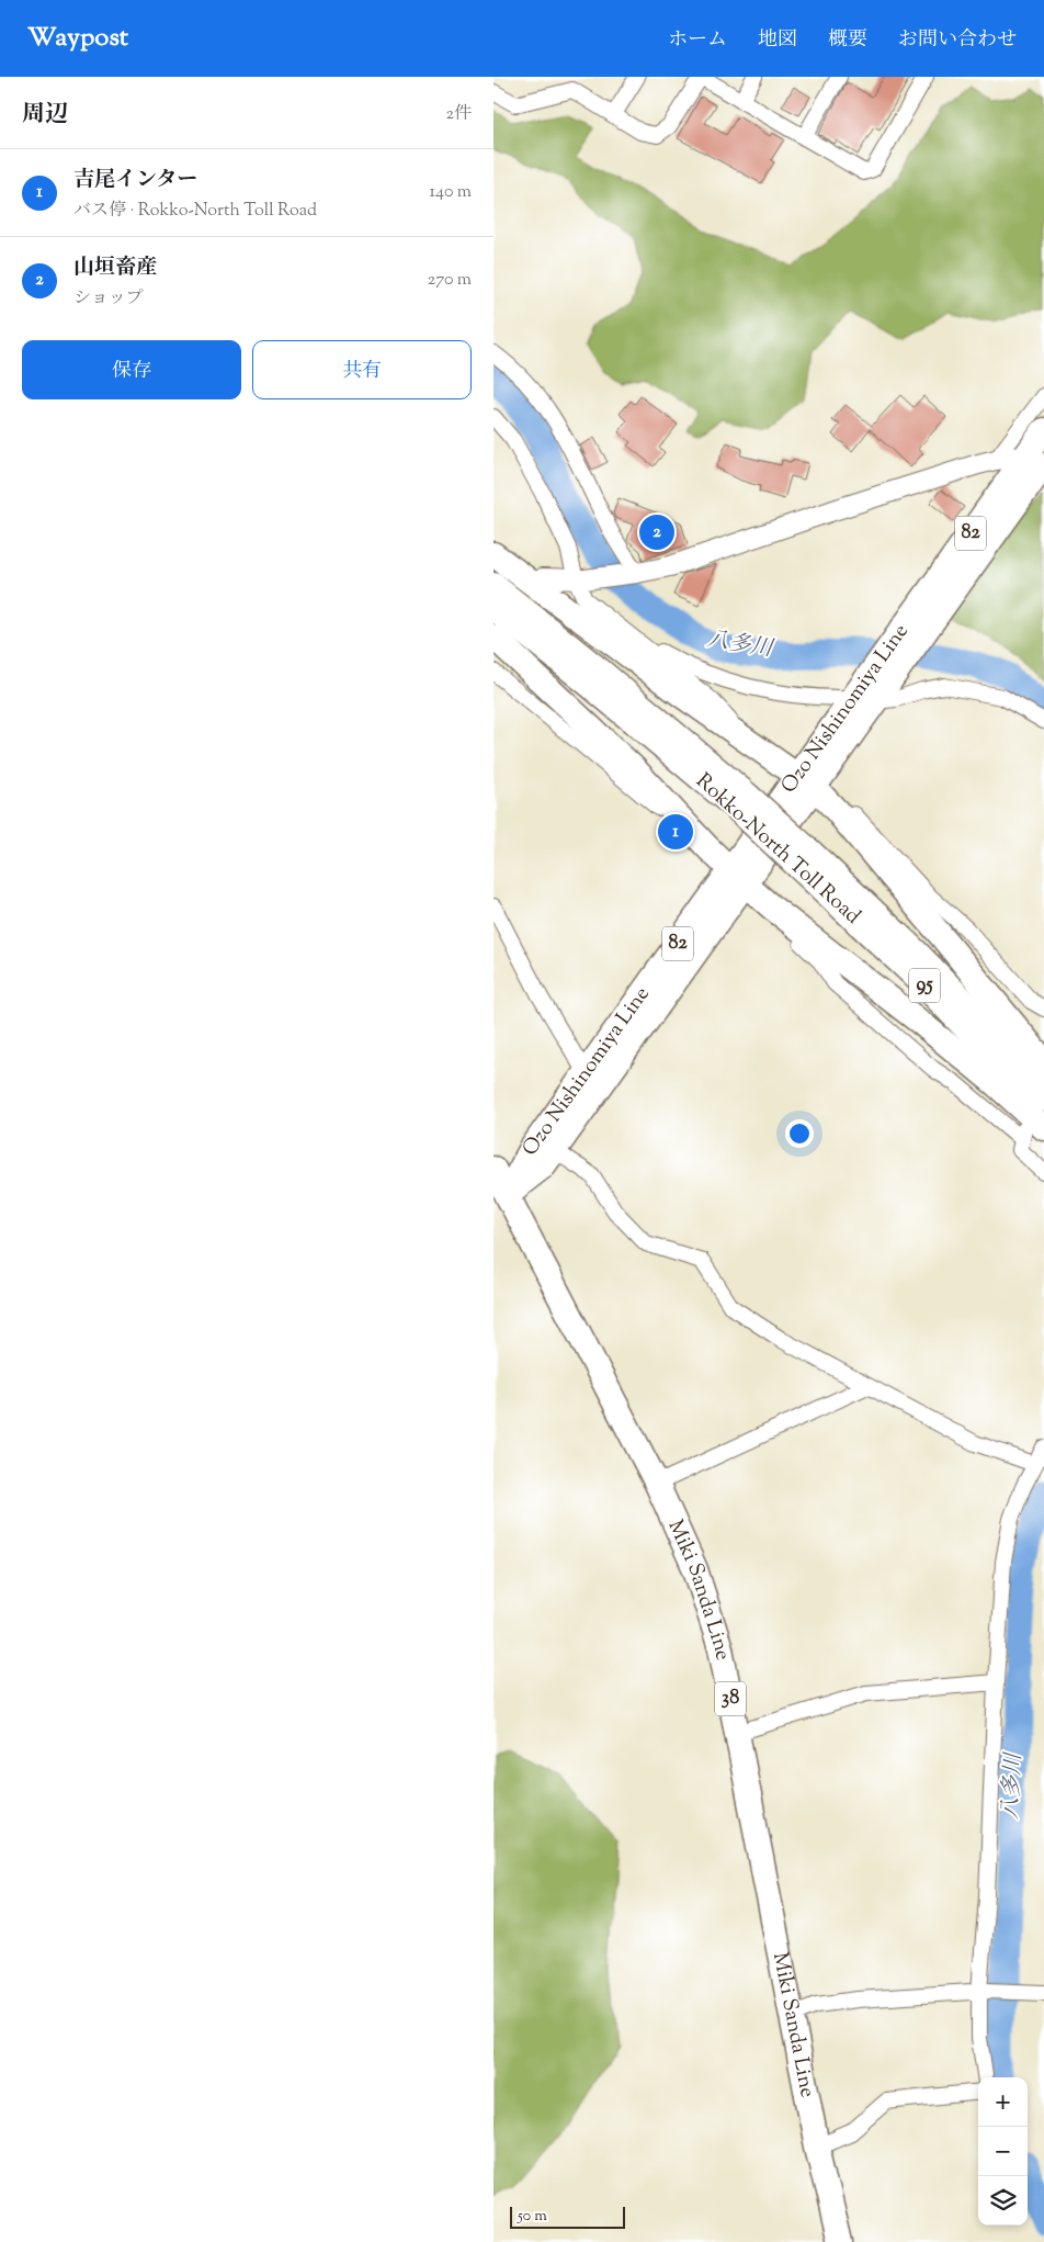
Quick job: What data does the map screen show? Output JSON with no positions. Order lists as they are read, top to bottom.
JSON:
{
  "streets": {
    "main road": [
      "82",
      "Ozo Nishinomiya Line",
      "Rokko-North Toll Road",
      "95",
      "Miki Sanda Line",
      "38"
    ]
  },
  "crossings": [
    ["Ozo Nishinomiya Line", "Miki Sanda Line"]
  ],
  "water": ["八多川"],
  "scale_bar": "50 m",
  "page": {
    "header": "Waypost",
    "nav": [
      "ホーム",
      "地図",
      "概要",
      "お問い合わせ"
    ],
    "heading": ["周辺", "2件"],
    "list": [
      {
        "mark": "1",
        "name": "吉尾インター",
        "note": "バス停 · Rokko-North Toll Road",
        "value": "140 m"
      },
      {
        "mark": "2",
        "name": "山垣畜産",
        "note": "ショップ",
        "value": "270 m"
      }
    ],
    "buttons": ["保存", "共有"],
    "pins": ["2", "1"],
    "map_buttons": ["+", "−"],
    "scale": "50 m"
  }
}
